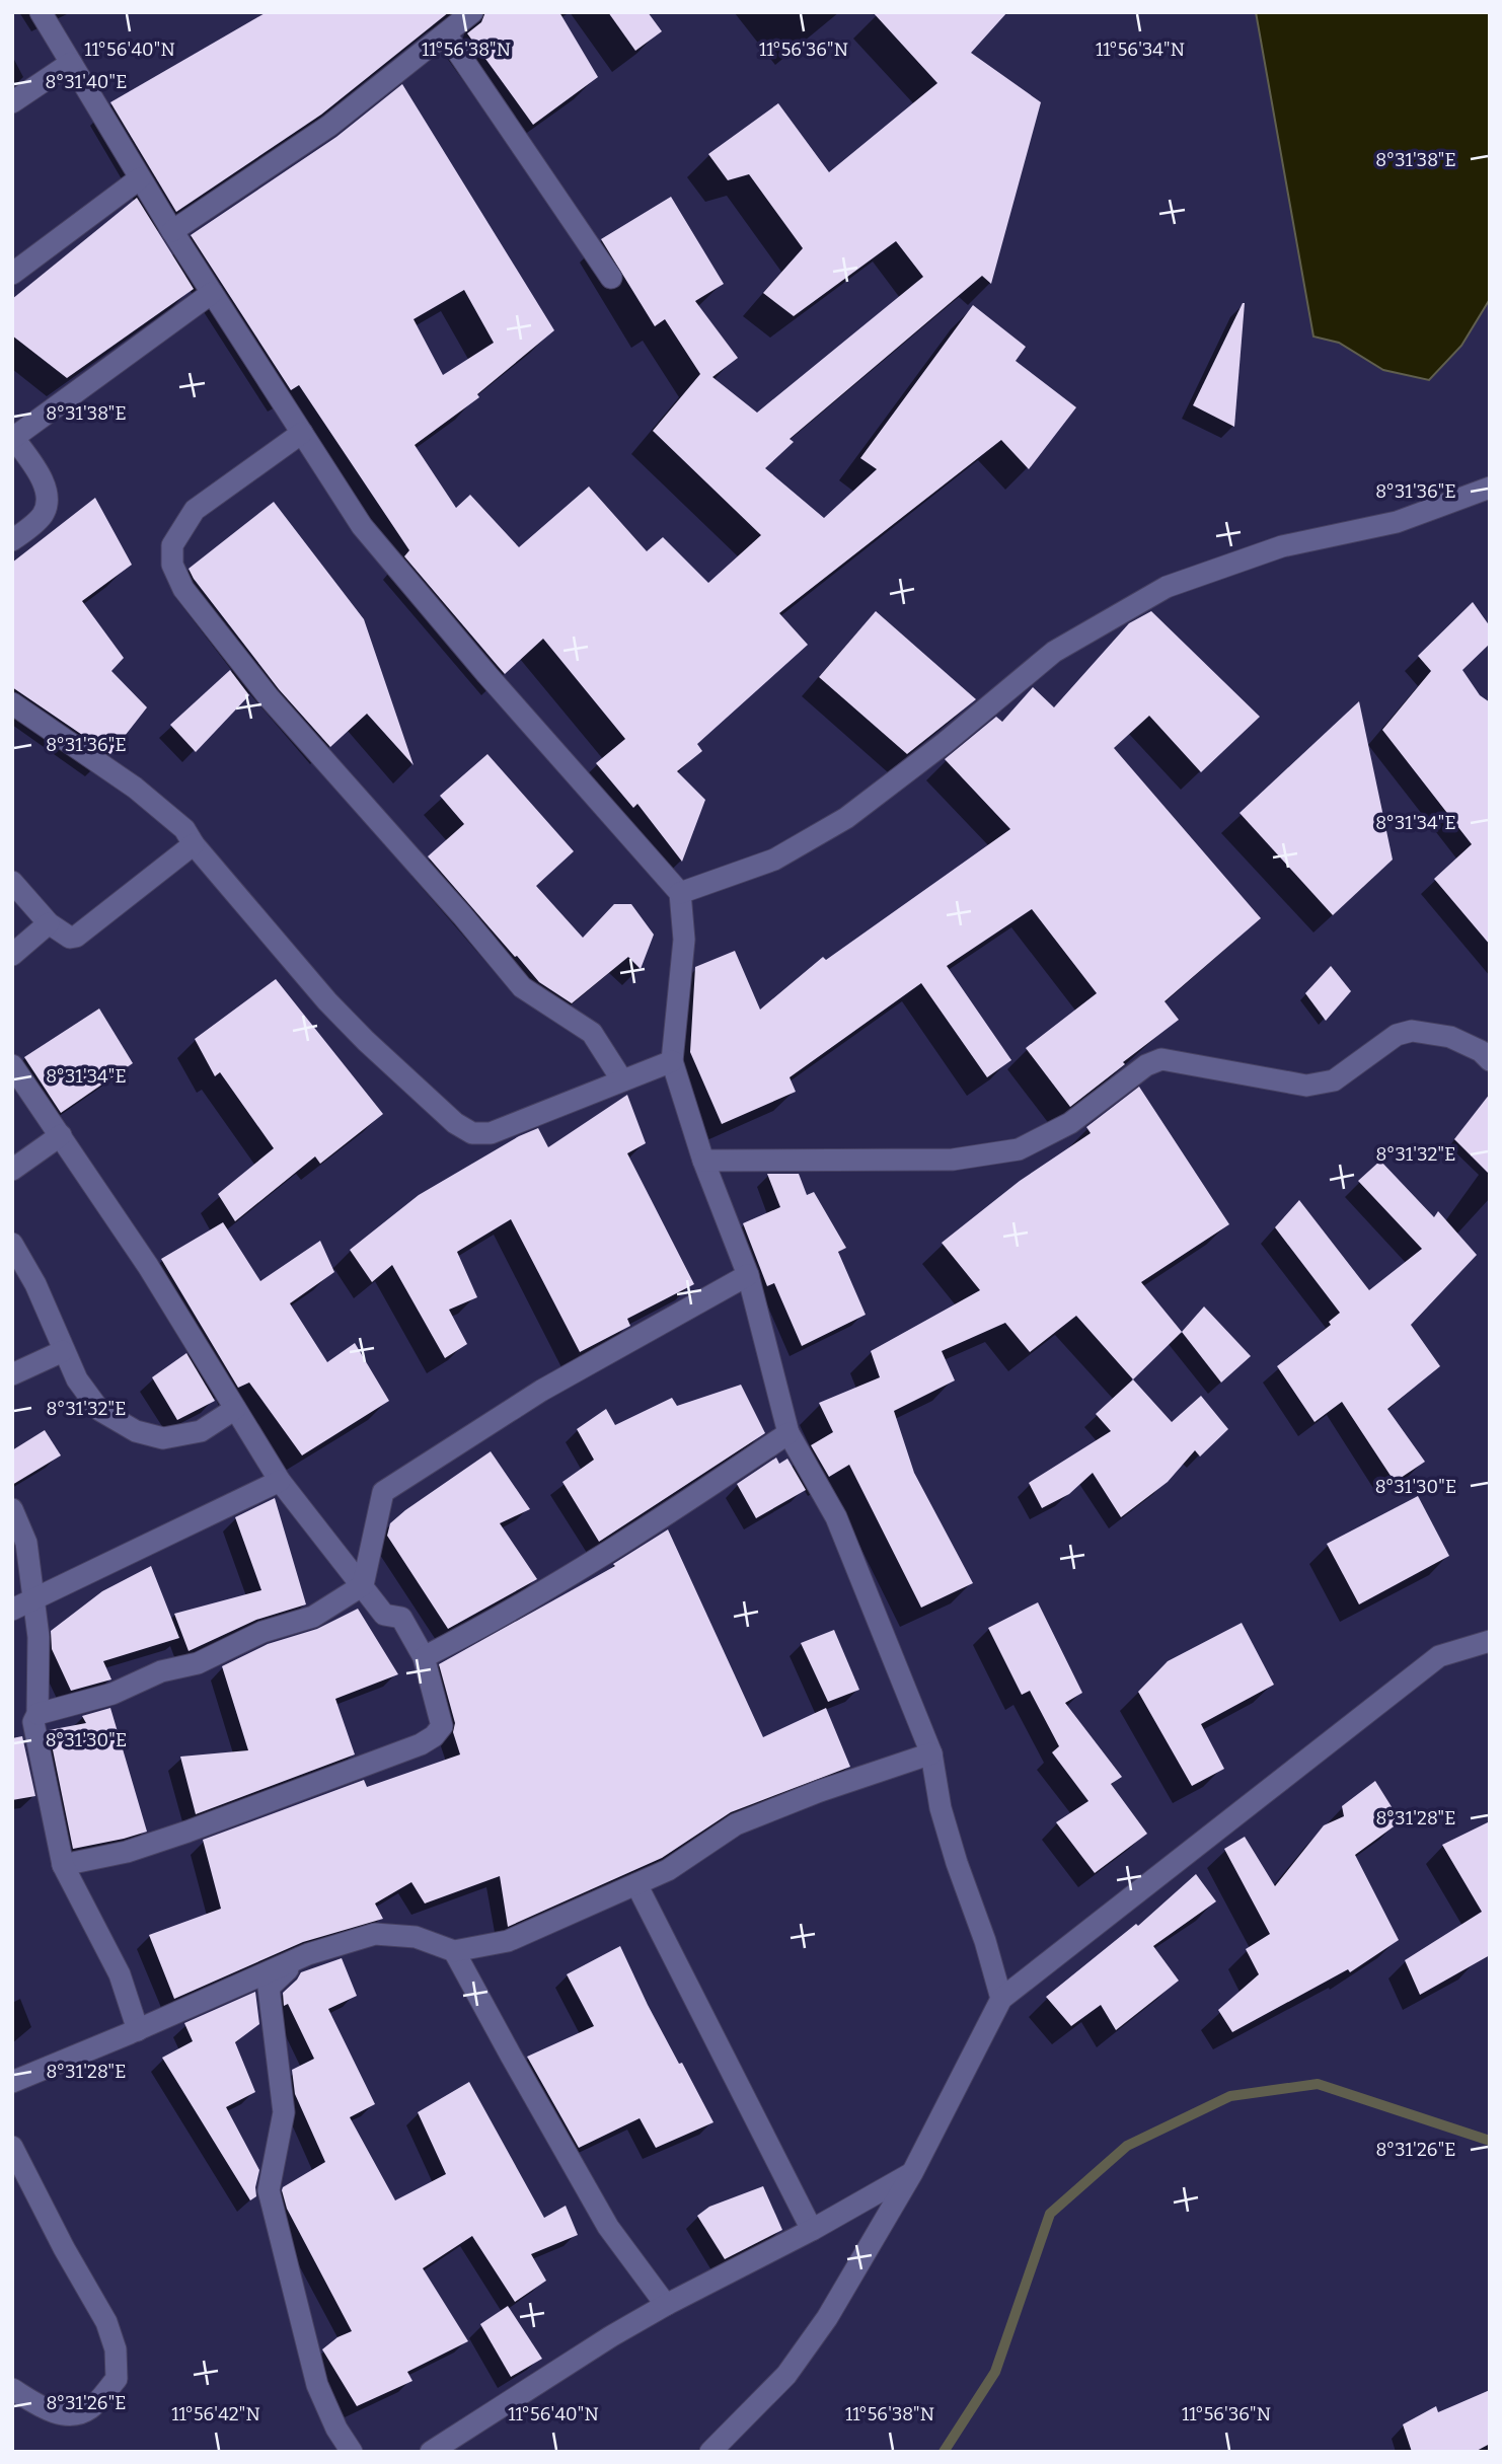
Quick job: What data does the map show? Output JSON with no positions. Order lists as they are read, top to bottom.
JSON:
{
  "coordinates": [
    "11°56'40\"N",
    "11°56'38\"N",
    "11°56'36\"N",
    "11°56'34\"N",
    "8°31'40\"E",
    "8°31'38\"E",
    "8°31'36\"E",
    "8°31'34\"E",
    "8°31'32\"E",
    "8°31'30\"E",
    "8°31'28\"E",
    "8°31'26\"E",
    "11°56'42\"N"
  ]
}
